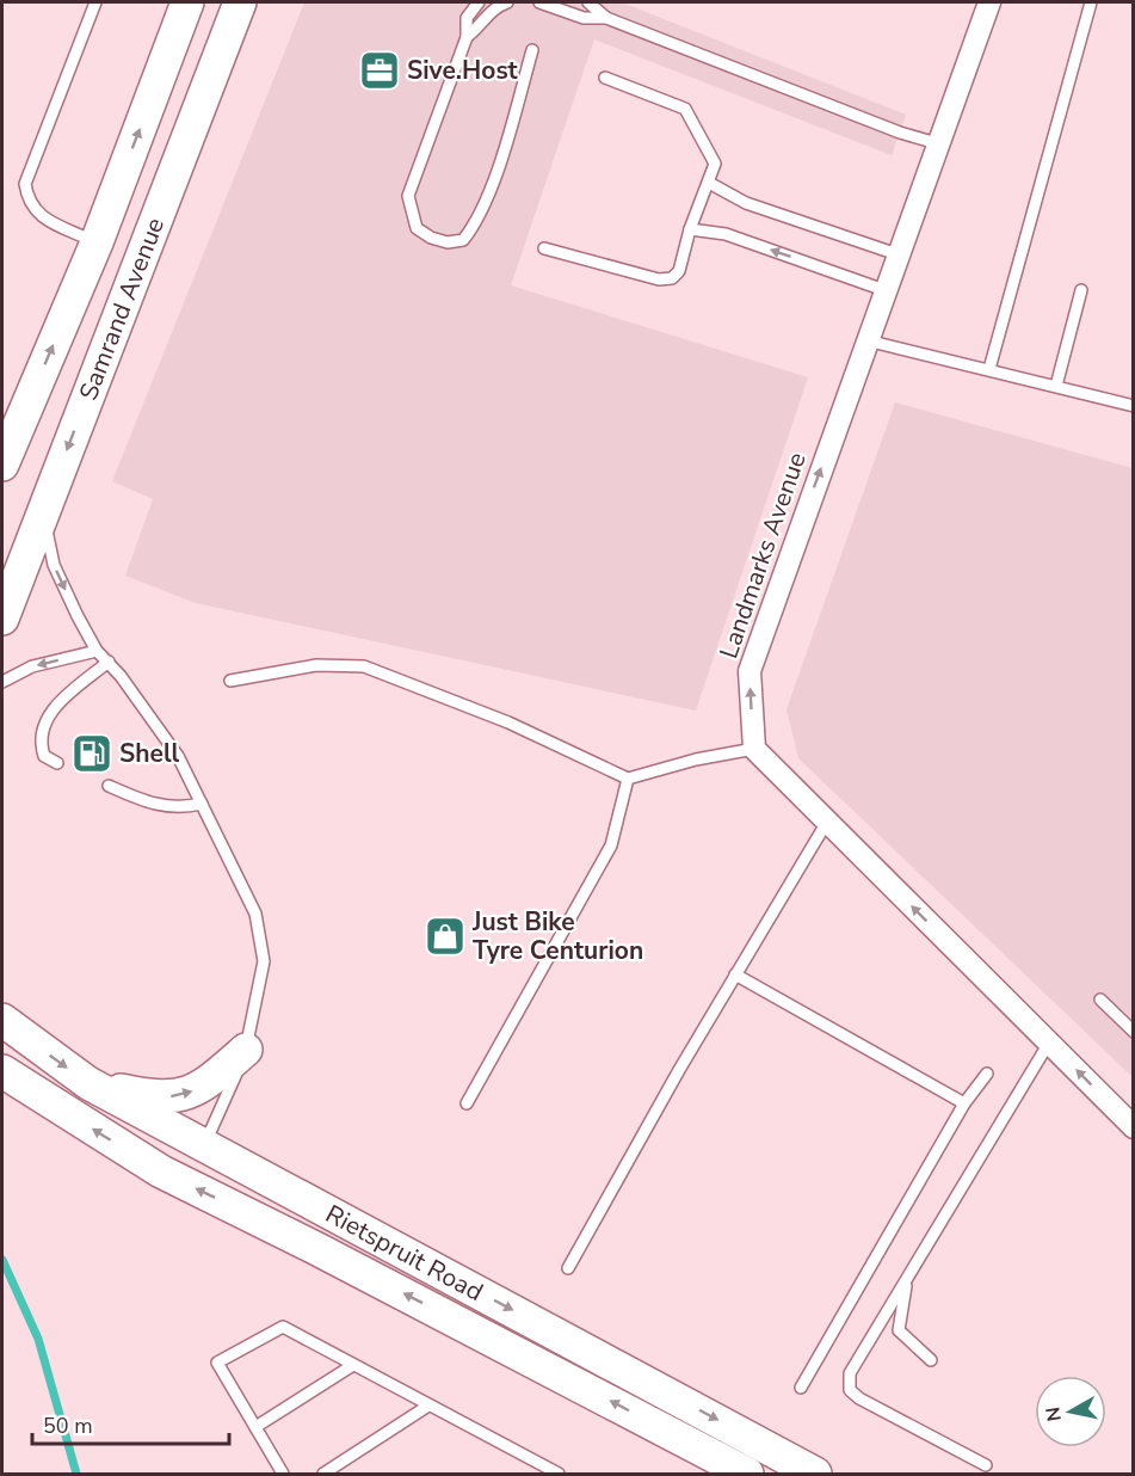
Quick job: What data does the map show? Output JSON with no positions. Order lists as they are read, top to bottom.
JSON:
{
  "streets": {
    "street": ["Samrand Avenue", "Landmarks Avenue", "Rietspruit Road"]
  },
  "one_way": ["Landmarks Avenue"],
  "places": {
    "office": ["Sive.Host"],
    "fuel station": ["Shell"],
    "shop": ["Just Bike Tyre Centurion"]
  },
  "scale_bar": "50 m",
  "north": "left"
}
